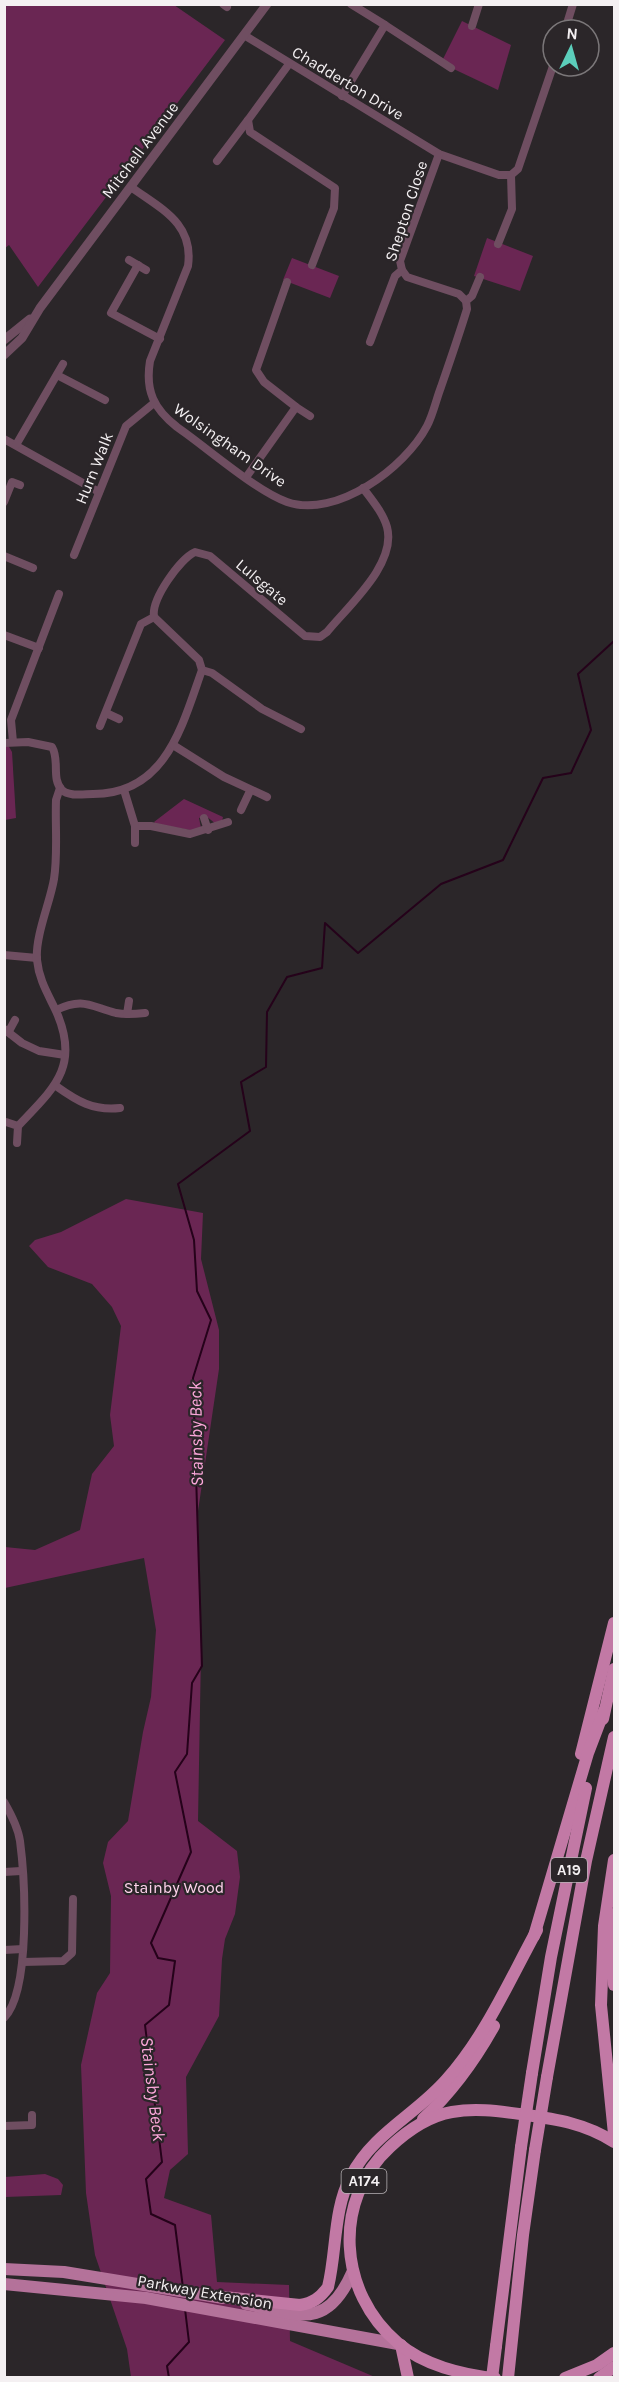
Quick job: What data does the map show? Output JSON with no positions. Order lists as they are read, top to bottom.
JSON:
{
  "streets": {
    "highway": ["A19", "A174"],
    "main road": ["Parkway Extension"],
    "street": [
      "Chadderton Drive",
      "Mitchell Avenue",
      "Shepton Close",
      "Wolsingham Drive",
      "Hurn Walk",
      "Lulsgate"
    ]
  },
  "crossings": [
    ["Chadderton Drive", "Mitchell Avenue"],
    ["Chadderton Drive", "Shepton Close"],
    ["Mitchell Avenue", "Wolsingham Drive"],
    ["Wolsingham Drive", "Hurn Walk"],
    ["Wolsingham Drive", "Lulsgate"],
    ["A19", "A174"],
    ["A174", "Parkway Extension"]
  ],
  "water": ["Stainsby Beck"],
  "parks": ["Stainby Wood"],
  "north": "top"
}
